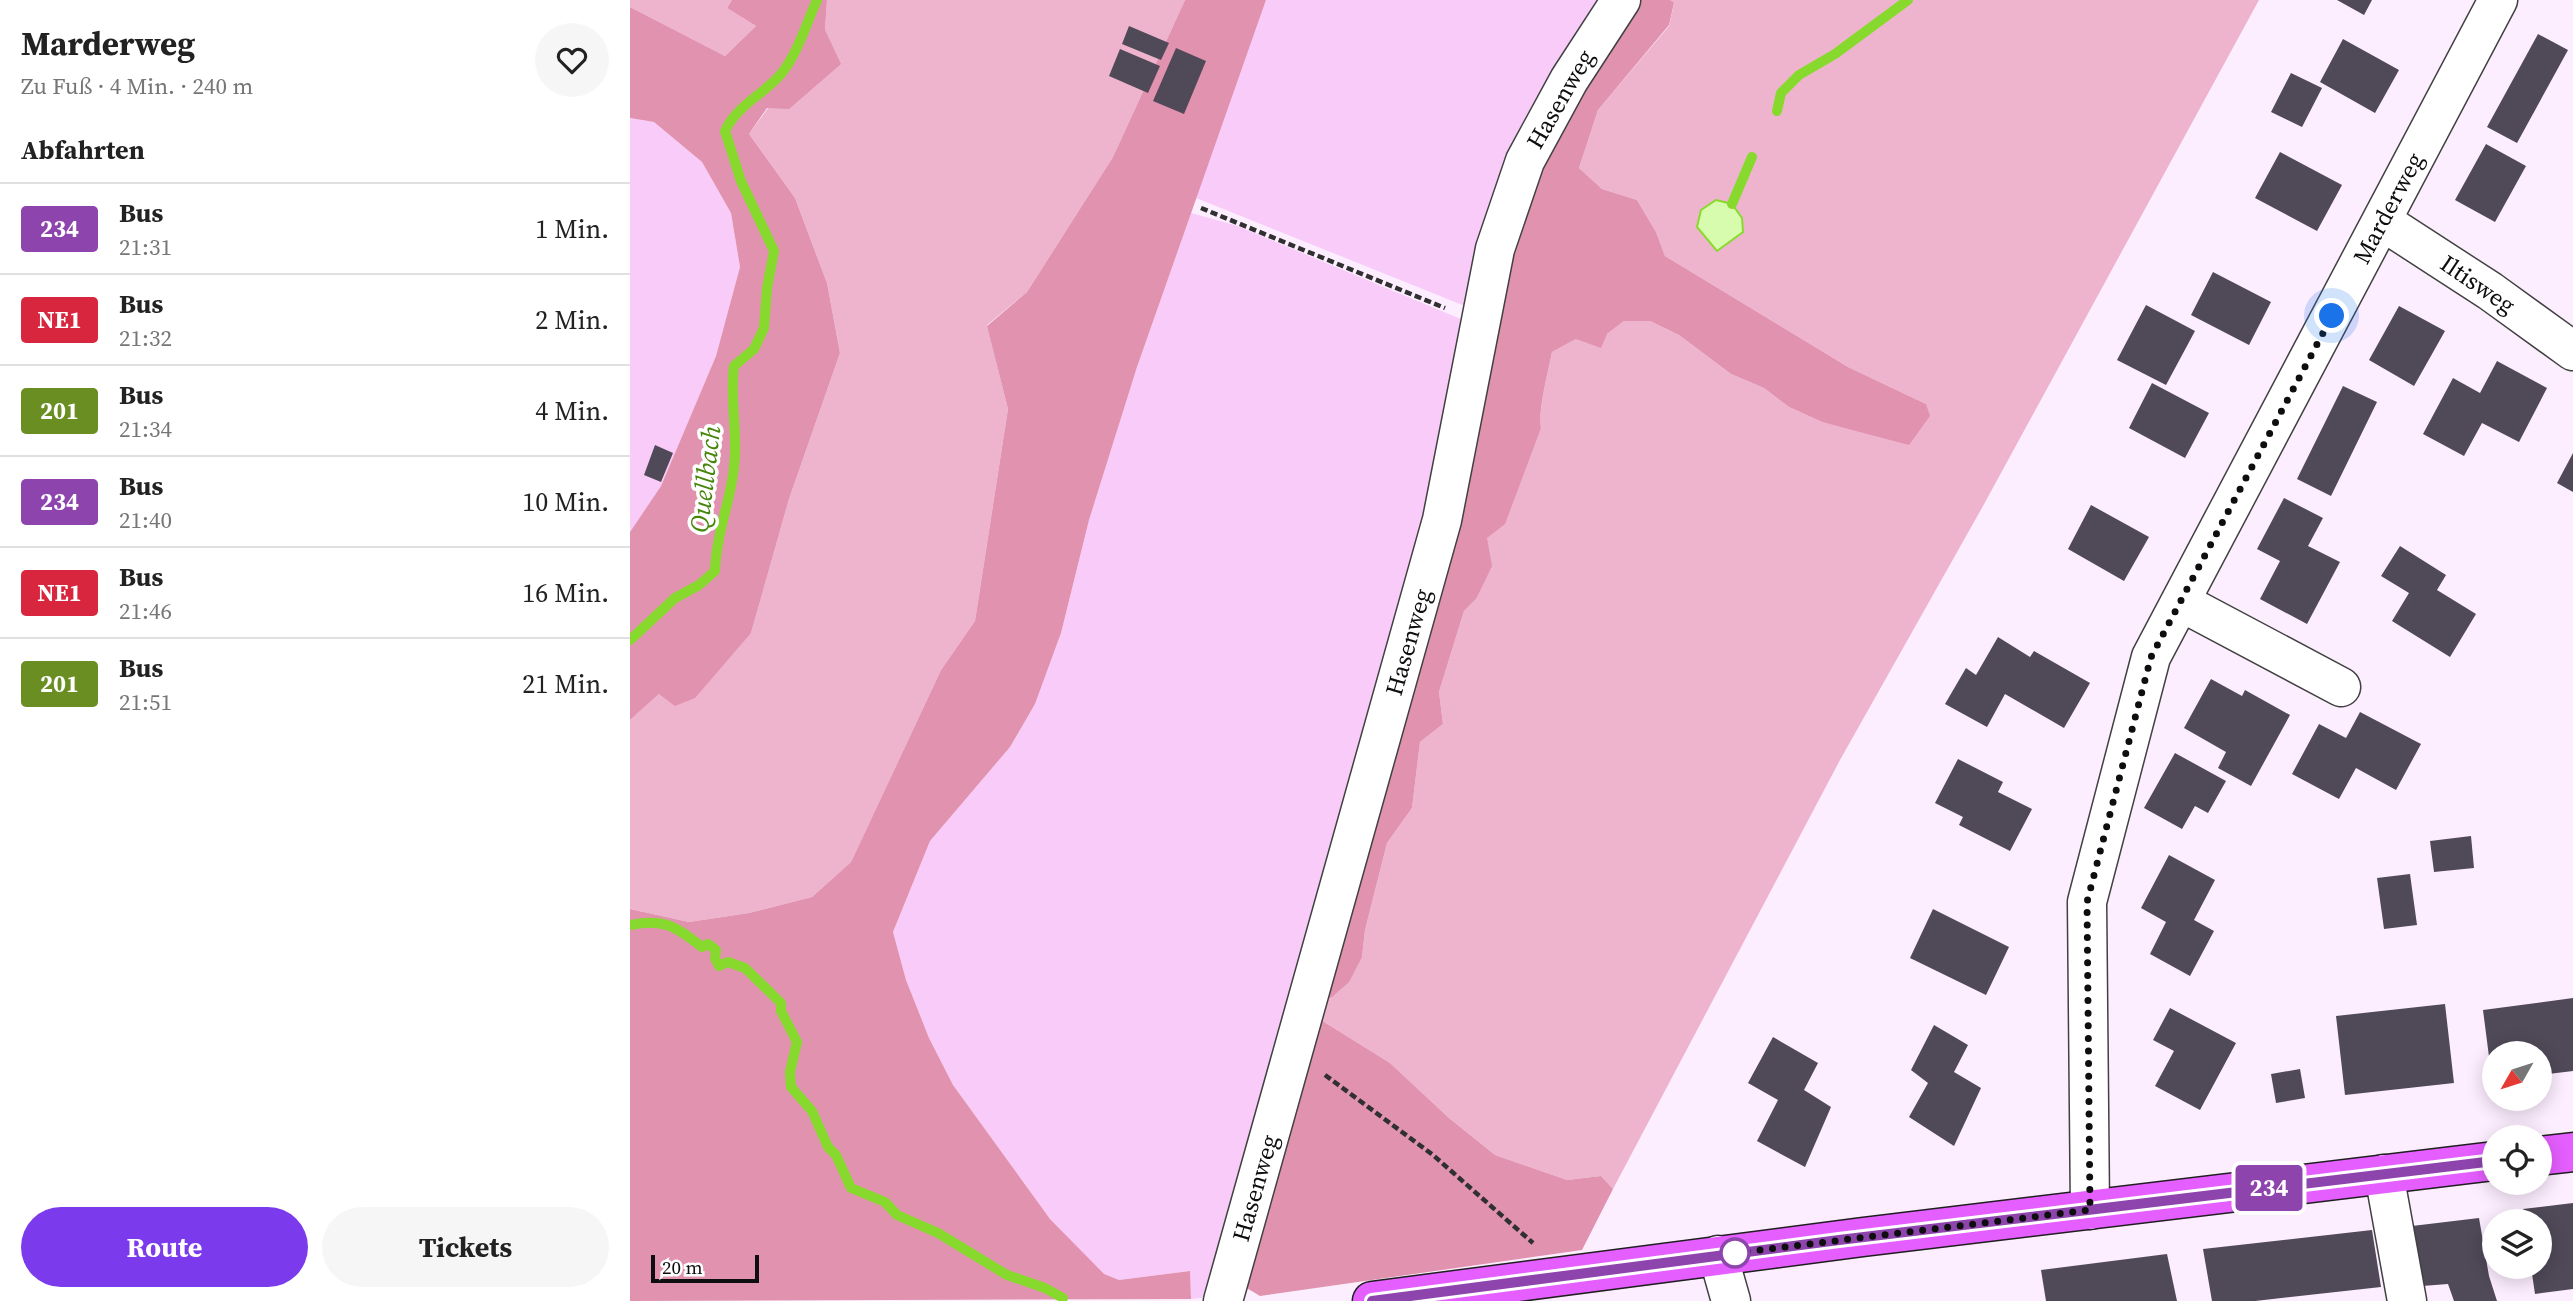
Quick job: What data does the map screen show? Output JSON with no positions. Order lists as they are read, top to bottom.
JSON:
{
  "streets": {
    "street": ["Hasenweg", "Marderweg", "Iltisweg"]
  },
  "crossings": [
    ["Marderweg", "Iltisweg"]
  ],
  "water": ["Quellbach"],
  "lines": ["bus line 234"],
  "scale_bar": "20 m",
  "north": "bottom left",
  "page": {
    "heading": [
      ["Marderweg", "Zu Fuß · 4 Min. · 240 m"],
      "Abfahrten"
    ],
    "on_map": "234",
    "list": [
      {
        "mark": "234",
        "name": "Bus",
        "note": "21:31",
        "value": "1 Min."
      },
      {
        "mark": "NE1",
        "name": "Bus",
        "note": "21:32",
        "value": "2 Min."
      },
      {
        "mark": "201",
        "name": "Bus",
        "note": "21:34",
        "value": "4 Min."
      },
      {
        "mark": "234",
        "name": "Bus",
        "note": "21:40",
        "value": "10 Min."
      },
      {
        "mark": "NE1",
        "name": "Bus",
        "note": "21:46",
        "value": "16 Min."
      },
      {
        "mark": "201",
        "name": "Bus",
        "note": "21:51",
        "value": "21 Min."
      }
    ],
    "buttons": ["Route", "Tickets"],
    "scale": "20 m"
  }
}
